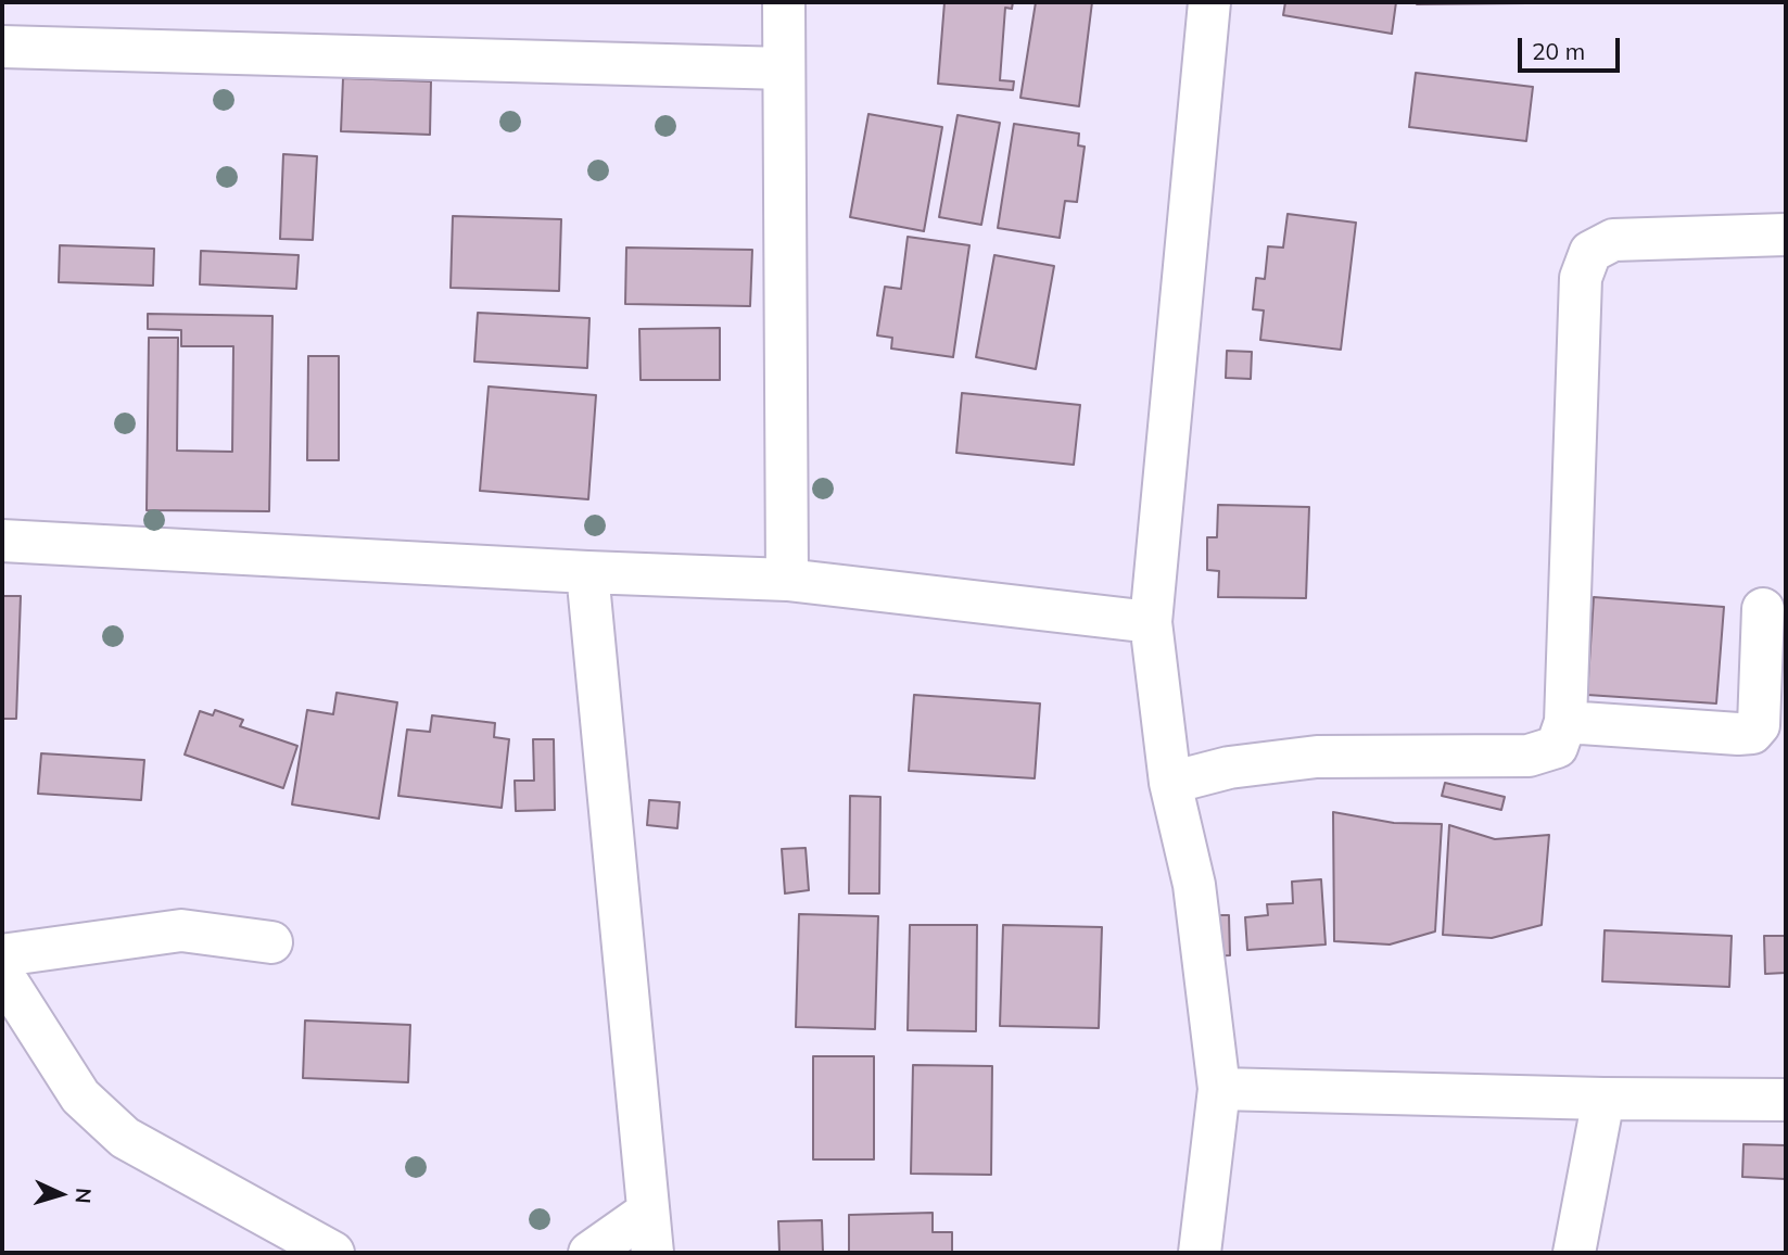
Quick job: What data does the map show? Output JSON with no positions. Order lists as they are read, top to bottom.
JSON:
{
  "scale_bar": "20 m",
  "north": "right"
}
